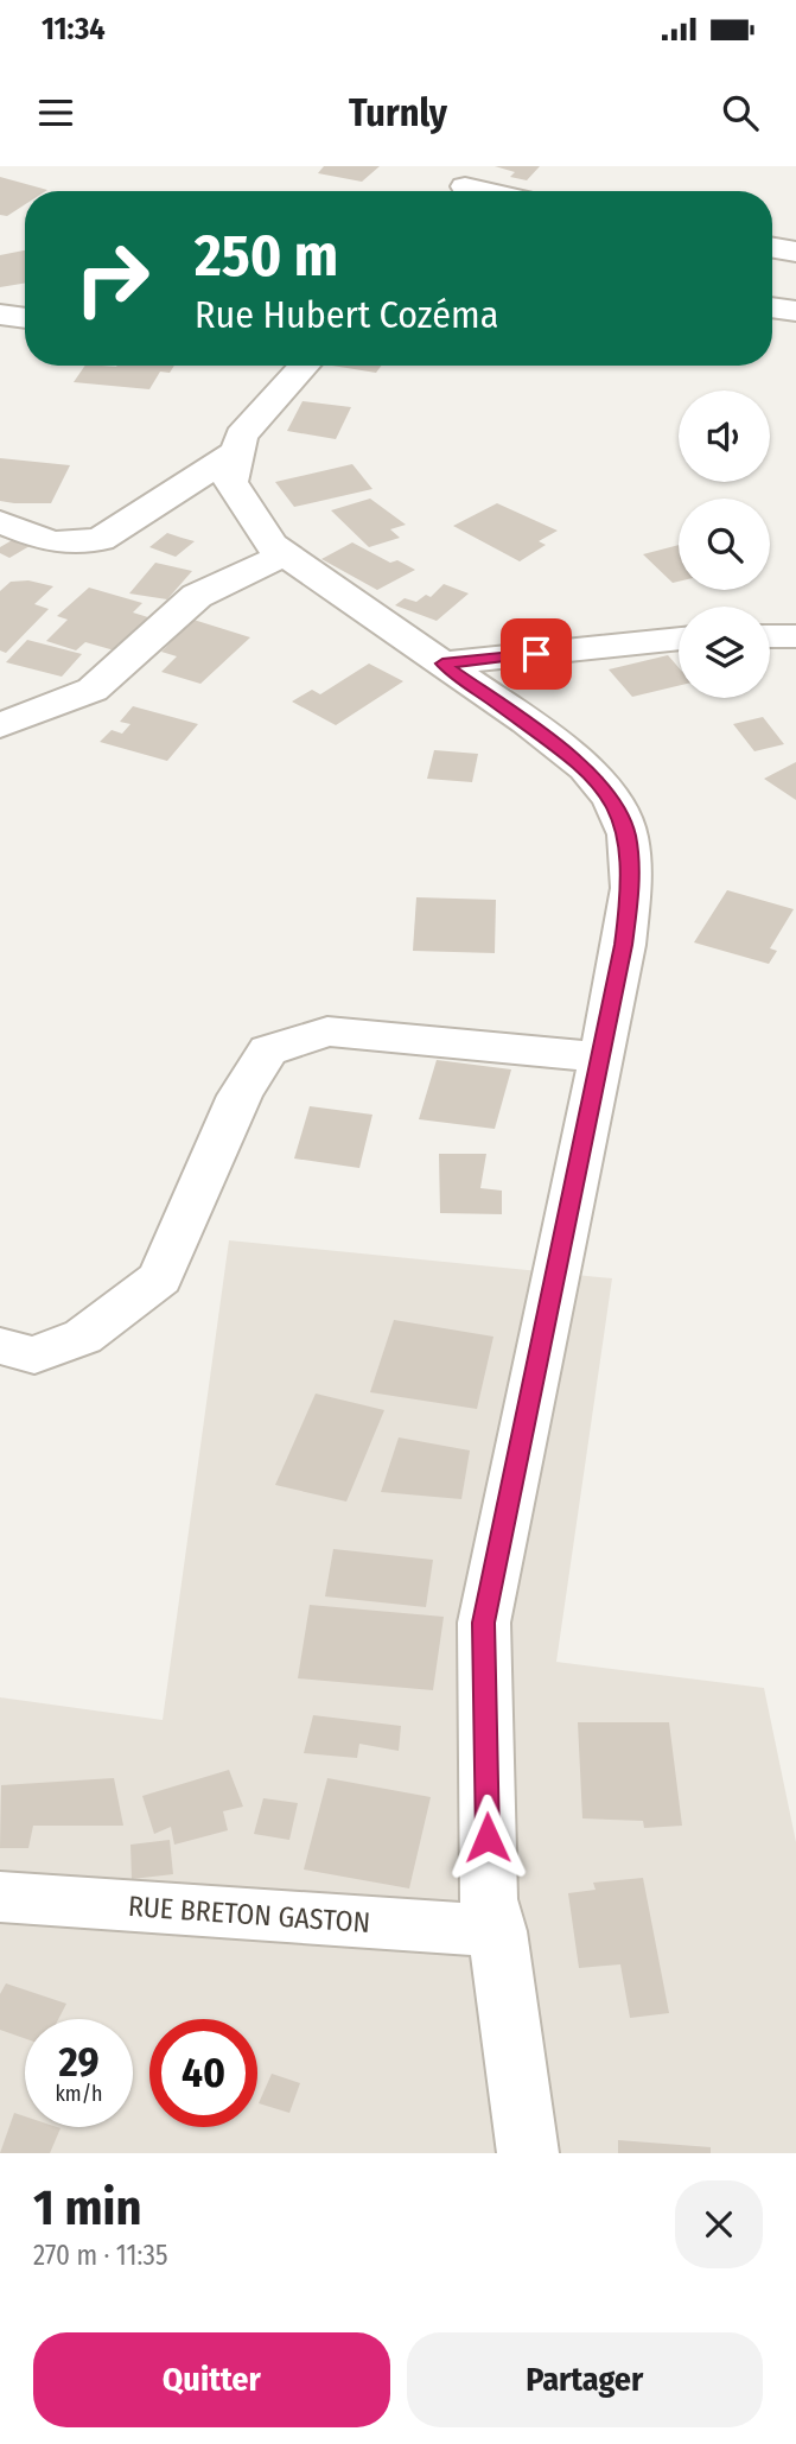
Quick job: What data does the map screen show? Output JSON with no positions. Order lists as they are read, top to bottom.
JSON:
{
  "streets": {
    "street": ["RUE BRETON GASTON"]
  },
  "page": {
    "status": "11:34",
    "header": "Turnly",
    "turn": ["250 m", "Rue Hubert Cozéma"],
    "speed": "29 km/h",
    "limit": "40",
    "heading": ["1 min", "270 m · 11:35"],
    "buttons": ["Quitter", "Partager"]
  }
}
